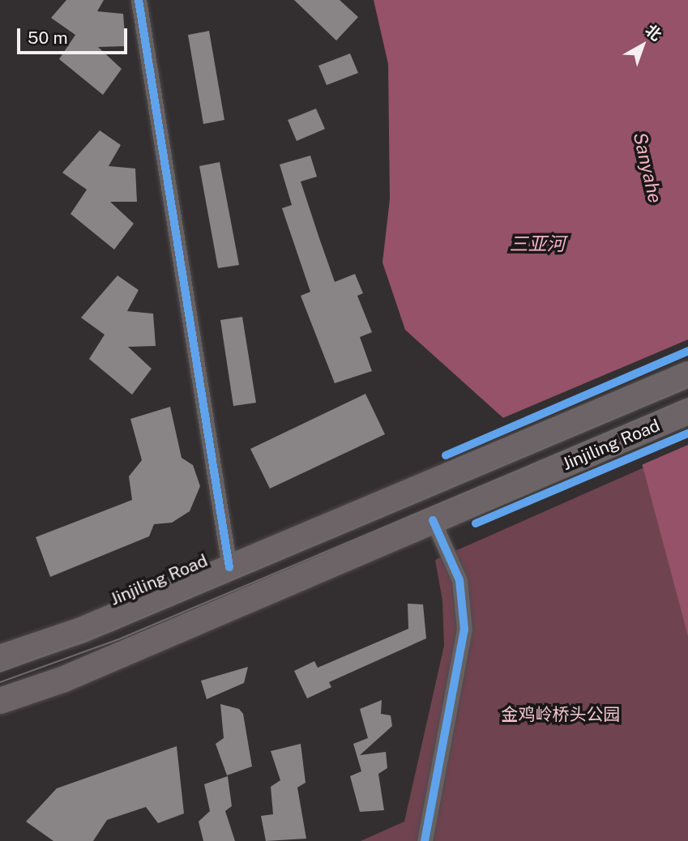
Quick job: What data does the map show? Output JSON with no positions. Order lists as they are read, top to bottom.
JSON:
{
  "streets": {
    "main road": ["Jinjiling Road"]
  },
  "water": ["Sanyahe", "三亚河"],
  "parks": ["金鸡岭桥头公园"],
  "scale_bar": "50 m",
  "north": "top right"
}
